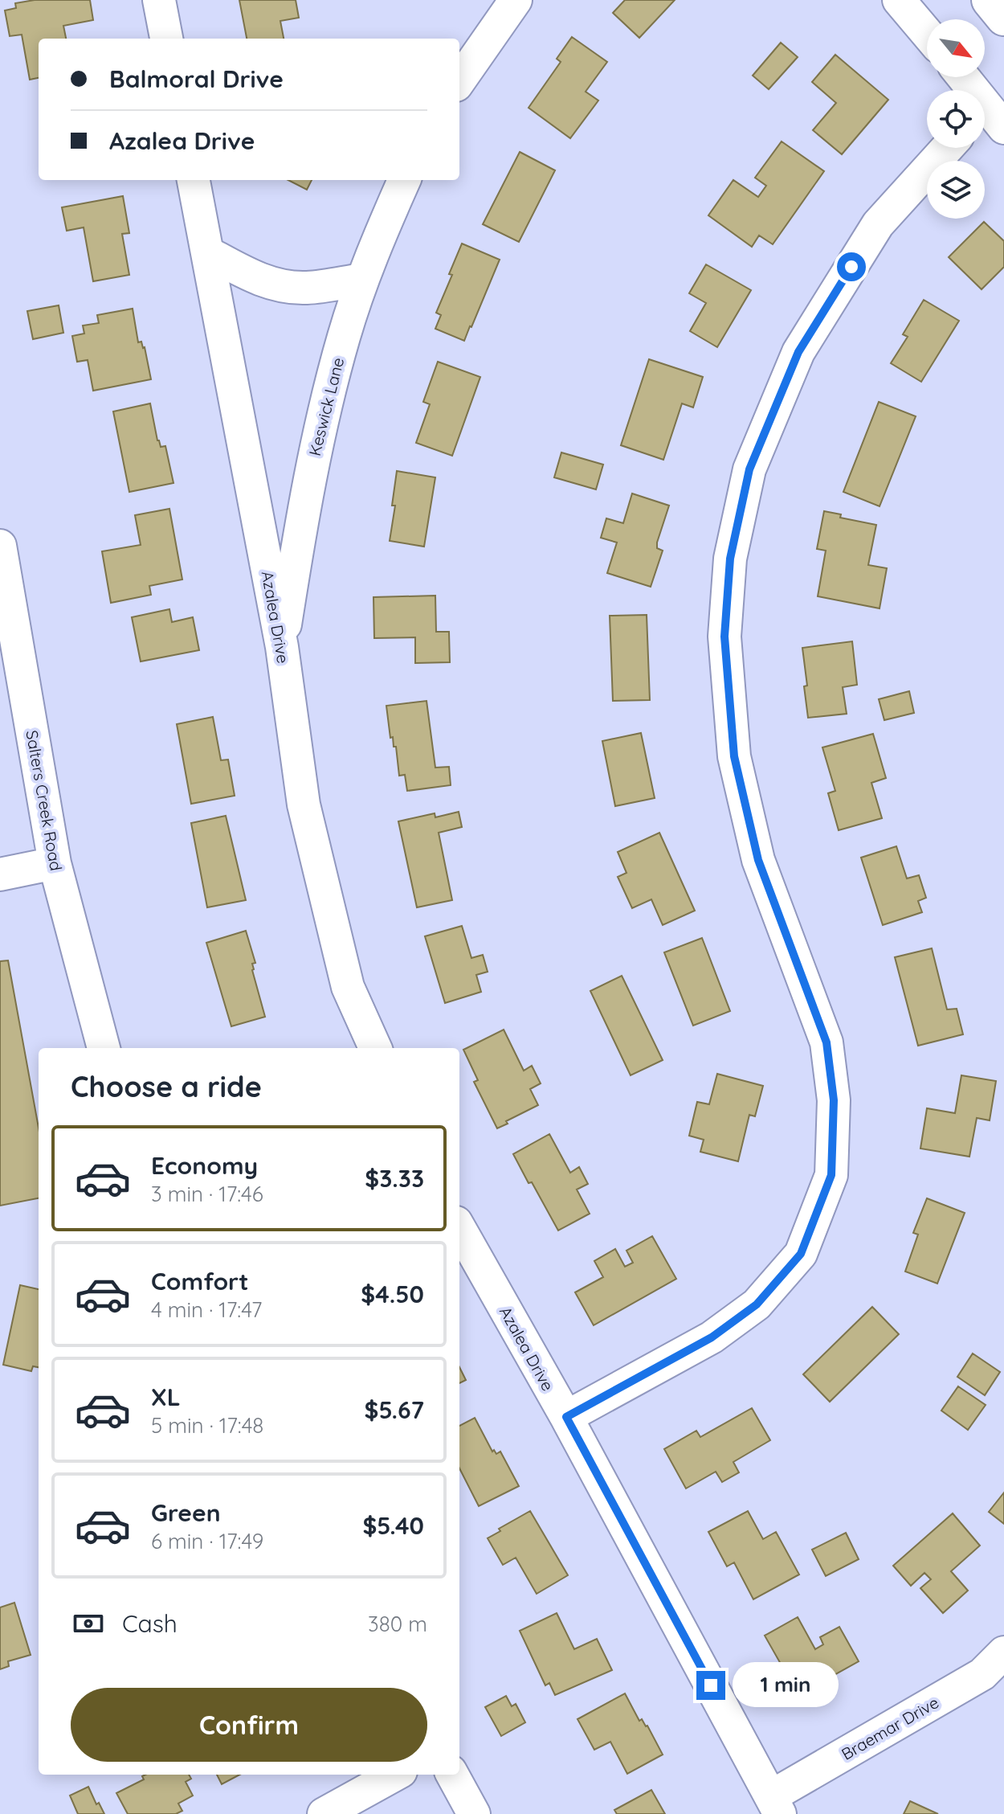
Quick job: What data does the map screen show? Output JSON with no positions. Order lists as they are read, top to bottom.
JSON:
{
  "streets": {
    "street": [
      "Keswick Lane",
      "Azalea Drive",
      "Salters Creek Road",
      "Braemar Drive"
    ]
  },
  "crossings": [
    ["Keswick Lane", "Azalea Drive"],
    ["Azalea Drive", "Braemar Drive"]
  ],
  "north": "bottom right",
  "page": {
    "banner": ["Balmoral Drive", "Azalea Drive"],
    "heading": "Choose a ride",
    "list": [
      {
        "name": "Economy",
        "note": "3 min · 17:46",
        "value": "$3.33"
      },
      {
        "name": "Comfort",
        "note": "4 min · 17:47",
        "value": "$4.50"
      },
      {
        "name": "XL",
        "note": "5 min · 17:48",
        "value": "$5.67"
      },
      {
        "name": "Green",
        "note": "6 min · 17:49",
        "value": "$5.40"
      }
    ],
    "pay": ["Cash", "380 m"],
    "bubble": "1 min",
    "buttons": "Confirm"
  }
}
